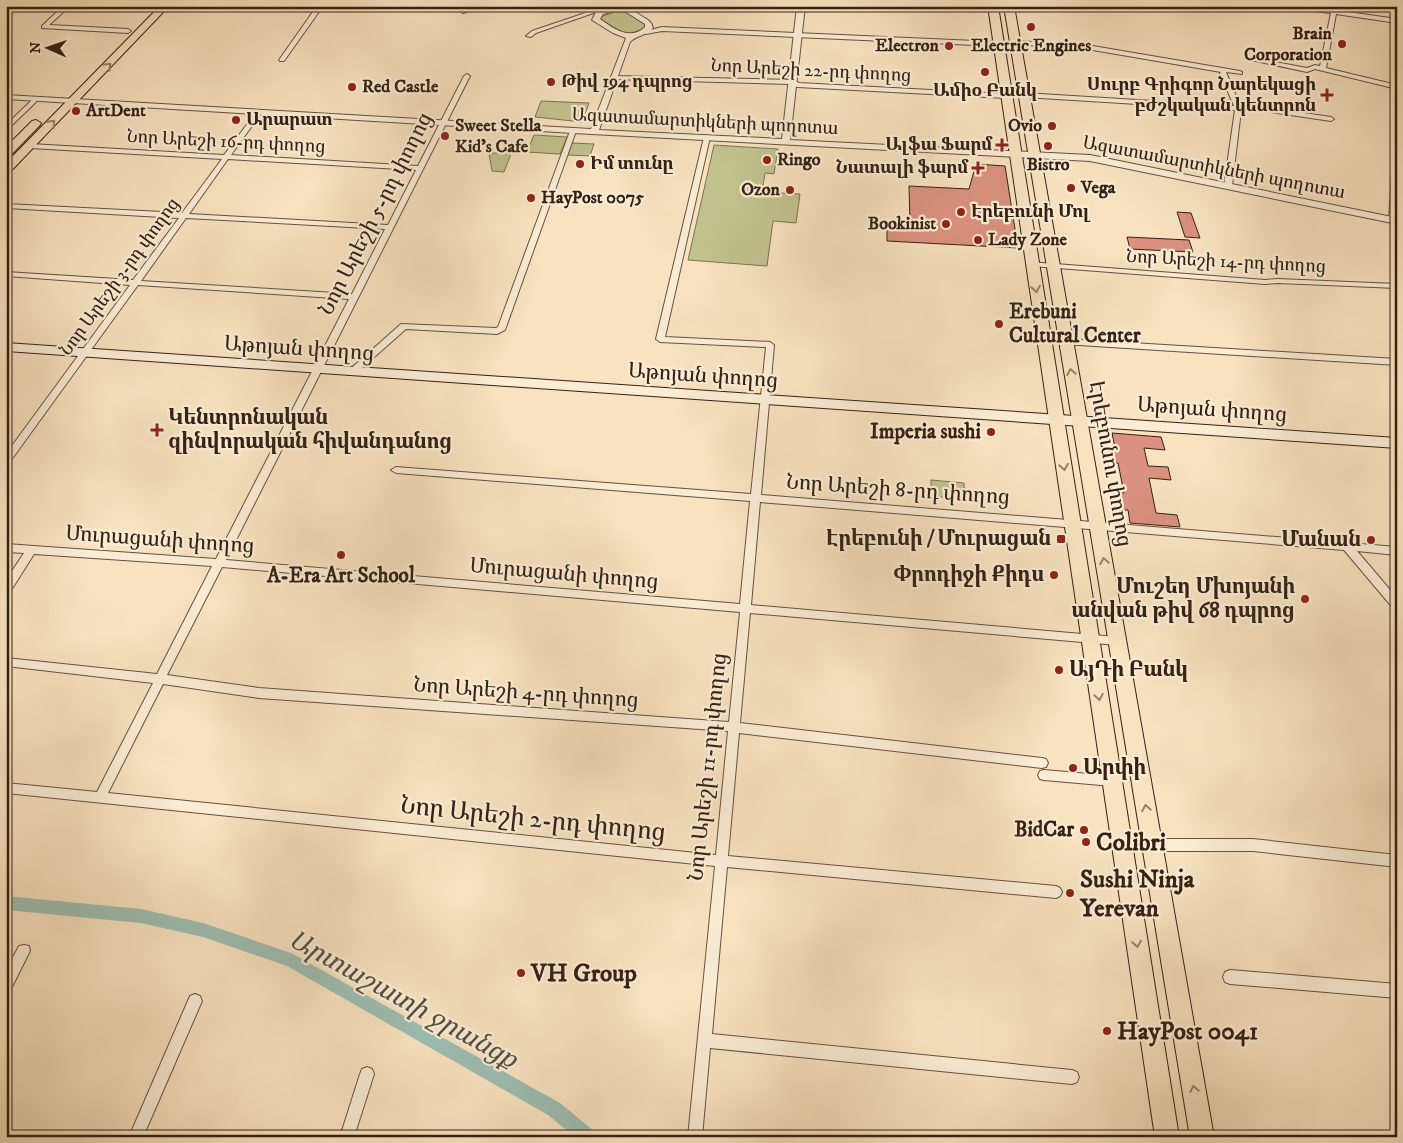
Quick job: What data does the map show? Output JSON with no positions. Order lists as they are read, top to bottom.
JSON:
{
  "streets": {
    "main road": ["Աթոյան փողոց", "Էրեբունու փողոց"],
    "street": [
      "Նոր Արեշի 22-րդ փողոց",
      "Ազատամարտիկների պողոտա",
      "Նոր Արեշի 16-րդ փողոց",
      "Նոր Արեշի 5-րդ փողոց",
      "Նոր Արեշի 14-րդ փողոց",
      "Նոր Արեշի 3-րդ փողոց",
      "Նոր Արեշի 8-րդ փողոց",
      "Մուրացանի փողոց",
      "Նոր Արեշի 4-րդ փողոց",
      "Նոր Արեշի 11-րդ փողոց",
      "Նոր Արեշի 2-րդ փողոց"
    ]
  },
  "crossings": [
    ["Ազատամարտիկների պողոտա", "Նոր Արեշի 5-րդ փողոց"],
    ["Ազատամարտիկների պողոտա", "Նոր Արեշի 3-րդ փողոց"],
    ["Ազատամարտիկների պողոտա", "Էրեբունու փողոց"],
    ["Ազատամարտիկների պողոտա", "Նոր Արեշի 11-րդ փողոց"],
    ["Նոր Արեշի 16-րդ փողոց", "Նոր Արեշի 5-րդ փողոց"],
    ["Նոր Արեշի 16-րդ փողոց", "Նոր Արեշի 3-րդ փողոց"],
    ["Նոր Արեշի 5-րդ փողոց", "Աթոյան փողոց"],
    ["Նոր Արեշի 5-րդ փողոց", "Մուրացանի փողոց"],
    ["Նոր Արեշի 5-րդ փողոց", "Նոր Արեշի 4-րդ փողոց"],
    ["Նոր Արեշի 5-րդ փողոց", "Նոր Արեշի 2-րդ փողոց"],
    ["Նոր Արեշի 14-րդ փողոց", "Էրեբունու փողոց"],
    ["Նոր Արեշի 3-րդ փողոց", "Աթոյան փողոց"],
    ["Աթոյան փողոց", "Էրեբունու փողոց"],
    ["Աթոյան փողոց", "Նոր Արեշի 11-րդ փողոց"],
    ["Էրեբունու փողոց", "Նոր Արեշի 8-րդ փողոց"],
    ["Էրեբունու փողոց", "Մուրացանի փողոց"],
    ["Նոր Արեշի 8-րդ փողոց", "Նոր Արեշի 11-րդ փողոց"],
    ["Մուրացանի փողոց", "Նոր Արեշի 11-րդ փողոց"],
    ["Նոր Արեշի 4-րդ փողոց", "Նոր Արեշի 11-րդ փողոց"],
    ["Նոր Արեշի 11-րդ փողոց", "Նոր Արեշի 2-րդ փողոց"]
  ],
  "water": ["Արտաշատի ջրանցք"],
  "places": {
    "other": [
      "Electric Engines",
      "Brain Corporation",
      "Electron",
      "Ամիօ Բանկ",
      "Թիվ 194 դպրոց",
      "Red Castle",
      "ArtDent",
      "Արարատ",
      "Ovio",
      "Sweet Stella Kid's Cafe",
      "Bistro",
      "Ringo",
      "Իմ տունը",
      "Vega",
      "Ozon",
      "HayPost 0075",
      "Էրեբունի Մոլ",
      "Bookinist",
      "Lady Zone",
      "Erebuni Cultural Center",
      "Imperia sushi",
      "Մանան",
      "A-Era Art School",
      "Փրոդիջի Քիդս",
      "Մուշեղ Մխոյանի անվան թիվ 68 դպրոց",
      "ԱյԴի Բանկ",
      "Արփի",
      "BidCar",
      "Colibri",
      "Sushi Ninja Yerevan",
      "VH Group",
      "HayPost 0041"
    ],
    "health": [
      "Սուրբ Գրիգոր Նարեկացի բժշկական կենտրոն",
      "Ալֆա Ֆարմ",
      "Նատալի ֆարմ",
      "Կենտրոնական զինվորական հիվանդանոց"
    ],
    "transit": ["Էրեբունի / Մուրացան"]
  },
  "north": "left"
}
